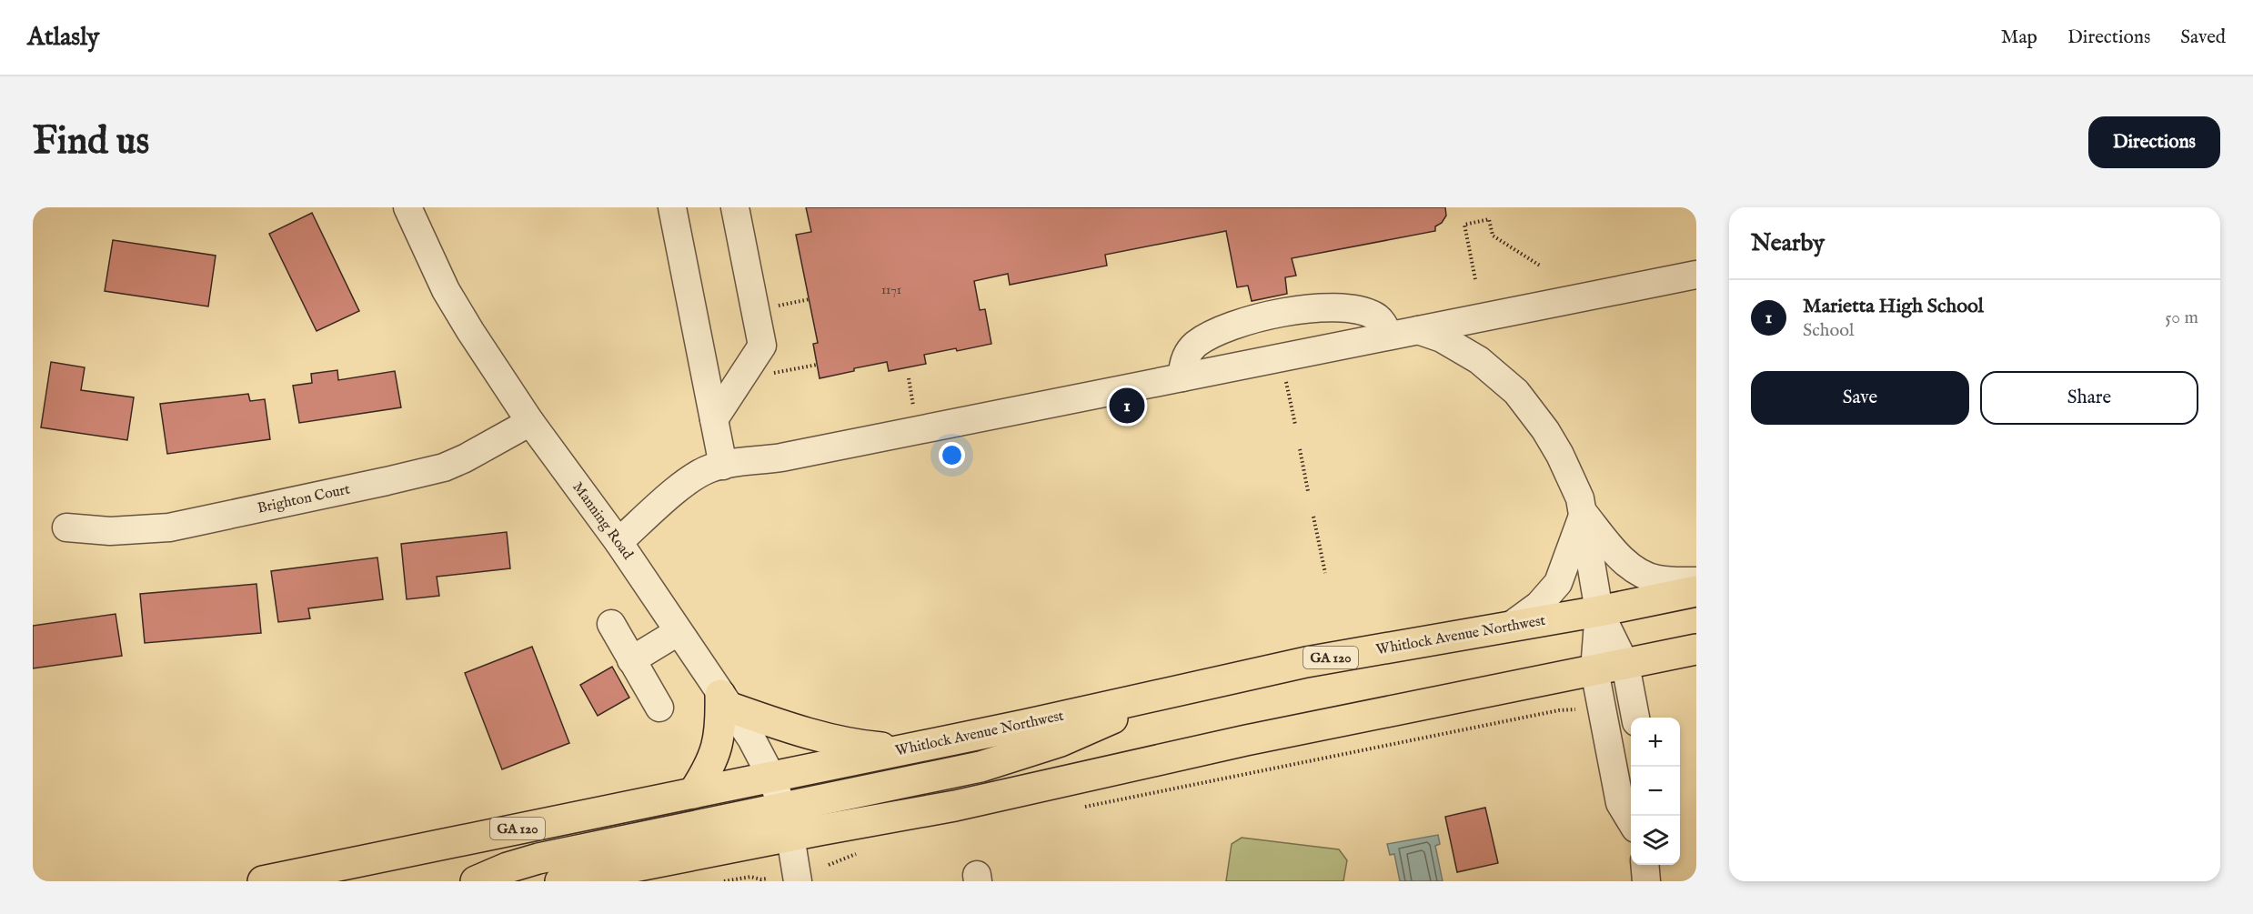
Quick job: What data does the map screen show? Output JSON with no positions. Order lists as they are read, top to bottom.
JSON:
{
  "streets": {
    "highway": ["Whitlock Avenue Northwest", "GA 120"],
    "street": ["Brighton Court", "Manning Road"]
  },
  "crossings": [
    ["Brighton Court", "Manning Road"],
    ["Manning Road", "Whitlock Avenue Northwest"]
  ],
  "house_numbers": ["1171"],
  "page": {
    "header": "Atlasly",
    "nav": ["Map", "Directions", "Saved"],
    "buttons": [
      "Directions",
      ["Save", "Share"]
    ],
    "title": "Find us",
    "heading": "Nearby",
    "list": [
      {
        "mark": "1",
        "name": "Marietta High School",
        "note": "School",
        "value": "50 m"
      }
    ],
    "pins": "1",
    "map_buttons": ["+", "−"]
  }
}
